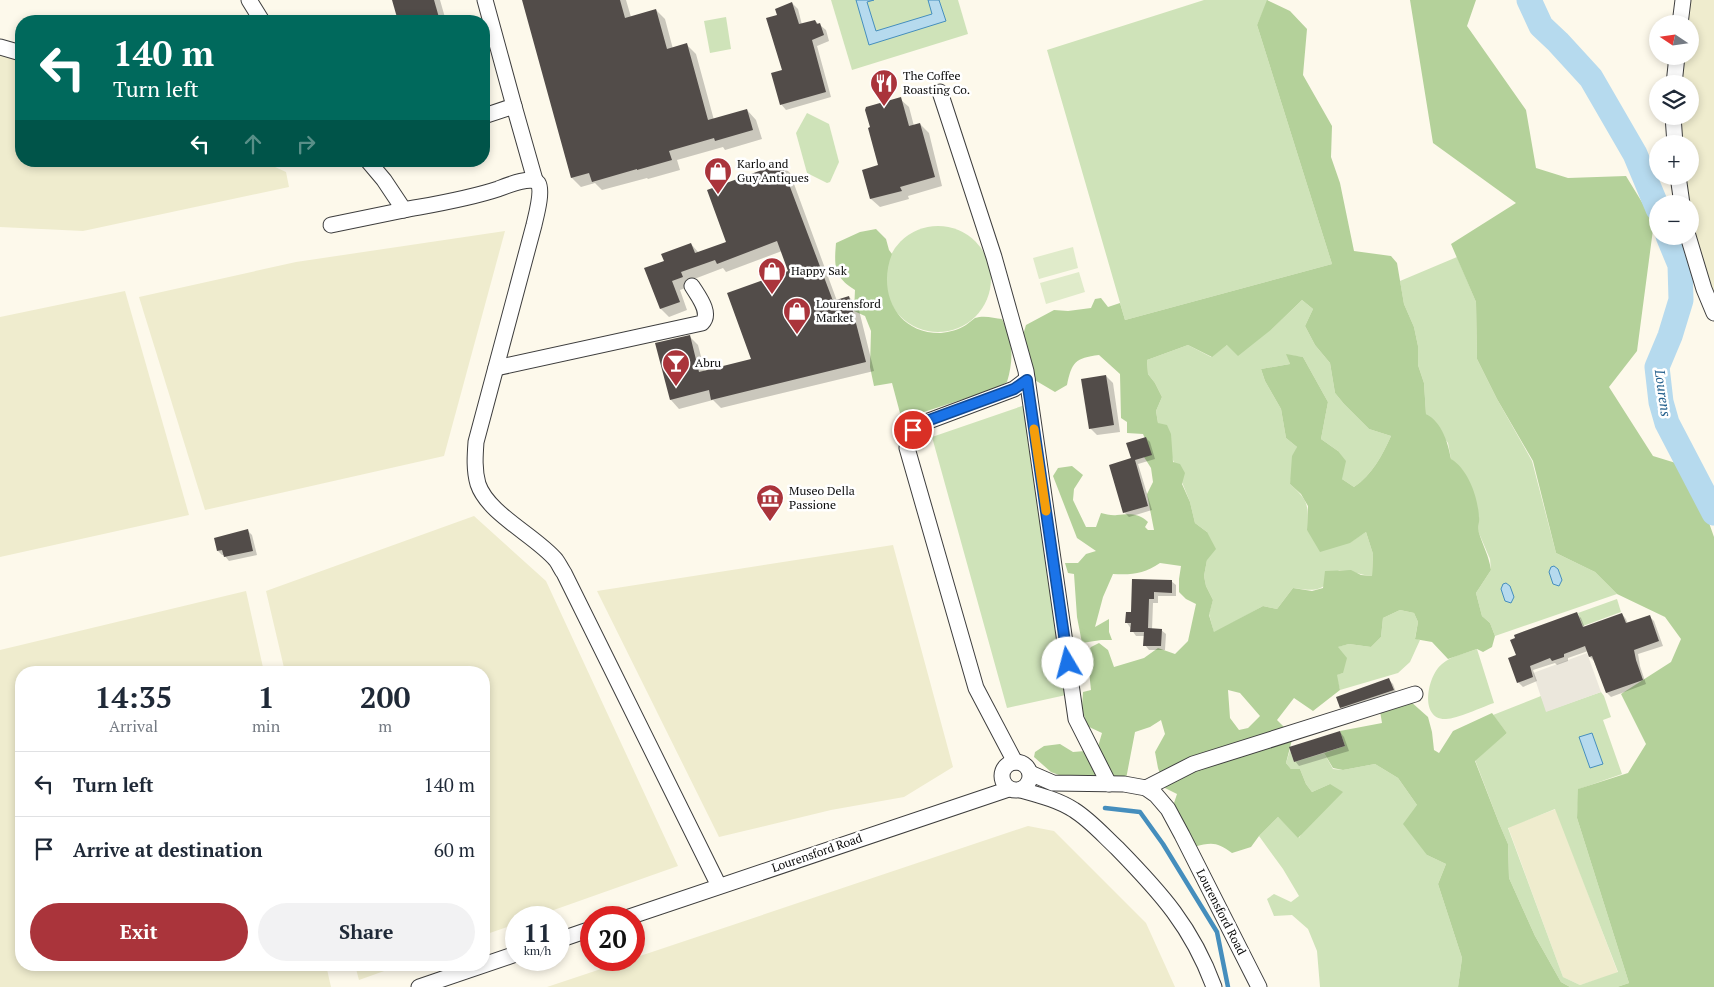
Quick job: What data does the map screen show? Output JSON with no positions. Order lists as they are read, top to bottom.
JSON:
{
  "streets": {
    "street": ["Lourensford Road"]
  },
  "water": ["Lourens"],
  "places": {
    "restaurant": ["The Coffee Roasting Co."],
    "shop": ["Karlo and Guy Antiques", "Happy Sak", "Lourensford Market"],
    "bar": ["Abru"],
    "museum": ["Museo Della Passione"]
  },
  "north": "left",
  "page": {
    "map_buttons": ["+", "−"],
    "turn": ["140 m", "Turn left"],
    "eta": [
      "14:35",
      "Arrival",
      "1",
      "min",
      "200",
      "m"
    ],
    "list": [
      {
        "name": "Turn left",
        "value": "140 m"
      },
      {
        "name": "Arrive at destination",
        "value": "60 m"
      }
    ],
    "buttons": ["Exit", "Share"],
    "speed": "11 km/h",
    "limit": "20"
  }
}
